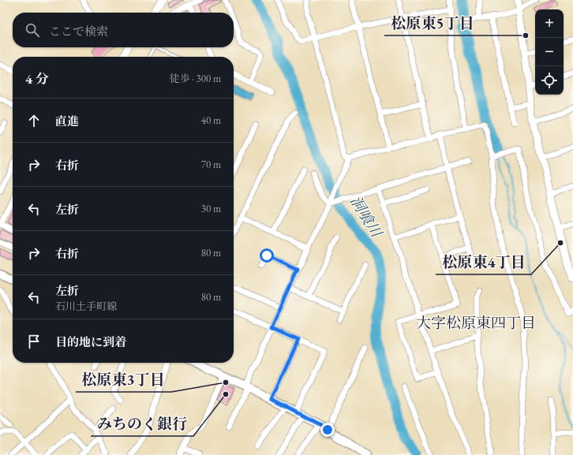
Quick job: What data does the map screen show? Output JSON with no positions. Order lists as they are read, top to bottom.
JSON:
{
  "districts": ["大字松原東四丁目"],
  "water": ["洞喰川"],
  "places": [
    "松原東5丁目",
    "松原東4丁目",
    "松原東3丁目",
    "みちのく銀行"
  ],
  "page": {
    "map_buttons": ["+", "−"],
    "search": "ここで検索",
    "heading": ["4 分", "徒歩 · 300 m"],
    "list": [
      ["直進", "40 m"],
      ["右折", "70 m"],
      ["左折", "30 m"],
      ["右折", "80 m"],
      ["左折", "石川土手町線", "80 m"],
      "目的地に到着"
    ]
  }
}
